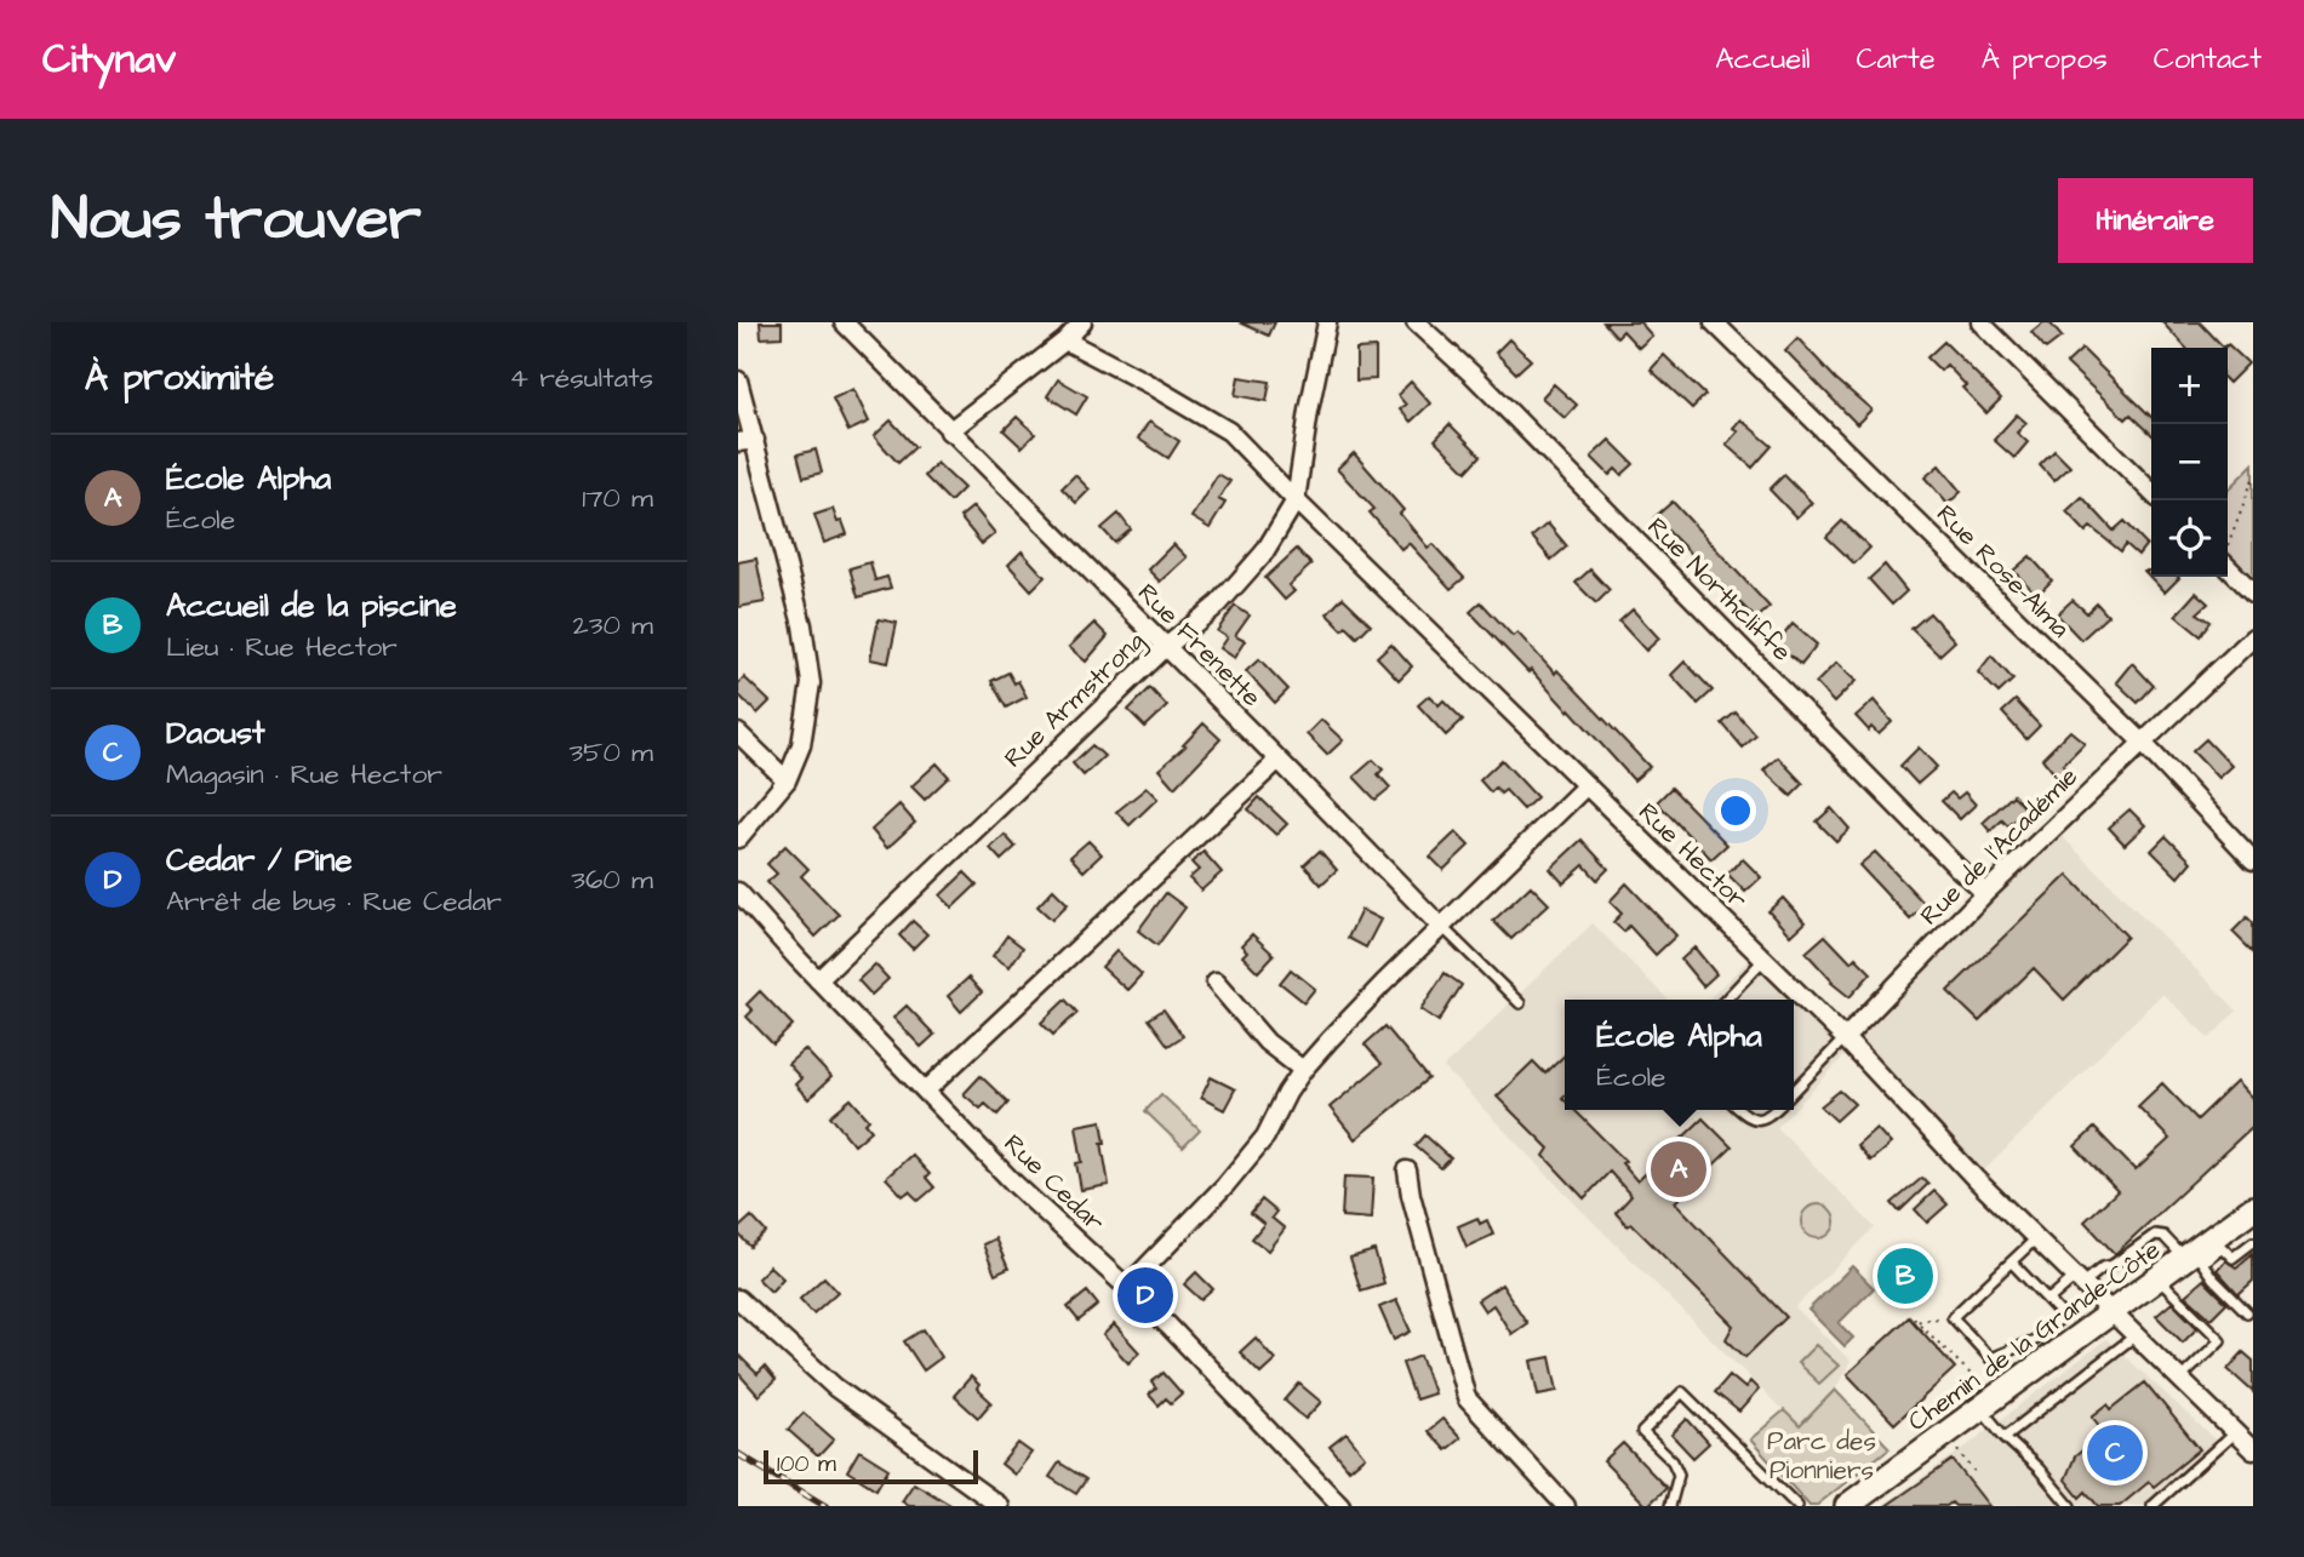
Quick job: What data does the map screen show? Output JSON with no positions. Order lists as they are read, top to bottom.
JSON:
{
  "streets": {
    "main road": ["Chemin de la Grande-Côte"],
    "street": [
      "Rue Rose-Alma",
      "Rue Northcliffe",
      "Rue Frenette",
      "Rue Armstrong",
      "Rue de l'Académie",
      "Rue Hector",
      "Rue Cedar"
    ]
  },
  "crossings": [
    ["Rue Rose-Alma", "Rue de l'Académie"],
    ["Rue Northcliffe", "Rue de l'Académie"],
    ["Rue Frenette", "Rue Armstrong"],
    ["Rue Armstrong", "Rue Hector"],
    ["Rue Armstrong", "Rue Cedar"],
    ["Rue de l'Académie", "Rue Hector"],
    ["Rue Hector", "Chemin de la Grande-Côte"]
  ],
  "parks": ["Parc des Pionniers"],
  "scale_bar": "100 m",
  "page": {
    "header": "Citynav",
    "nav": [
      "Accueil",
      "Carte",
      "À propos",
      "Contact"
    ],
    "buttons": "Itinéraire",
    "title": "Nous trouver",
    "heading": ["À proximité", "4 résultats"],
    "map_buttons": ["+", "−"],
    "list": [
      {
        "mark": "A",
        "name": "École Alpha",
        "note": "École",
        "value": "170 m"
      },
      {
        "mark": "B",
        "name": "Accueil de la piscine",
        "note": "Lieu · Rue Hector",
        "value": "230 m"
      },
      {
        "mark": "C",
        "name": "Daoust",
        "note": "Magasin · Rue Hector",
        "value": "350 m"
      },
      {
        "mark": "D",
        "name": "Cedar / Pine",
        "note": "Arrêt de bus · Rue Cedar",
        "value": "360 m"
      }
    ],
    "popup": ["École Alpha", "École"],
    "pins": [
      "A",
      "B",
      "D",
      "C"
    ],
    "scale": "100 m"
  }
}
